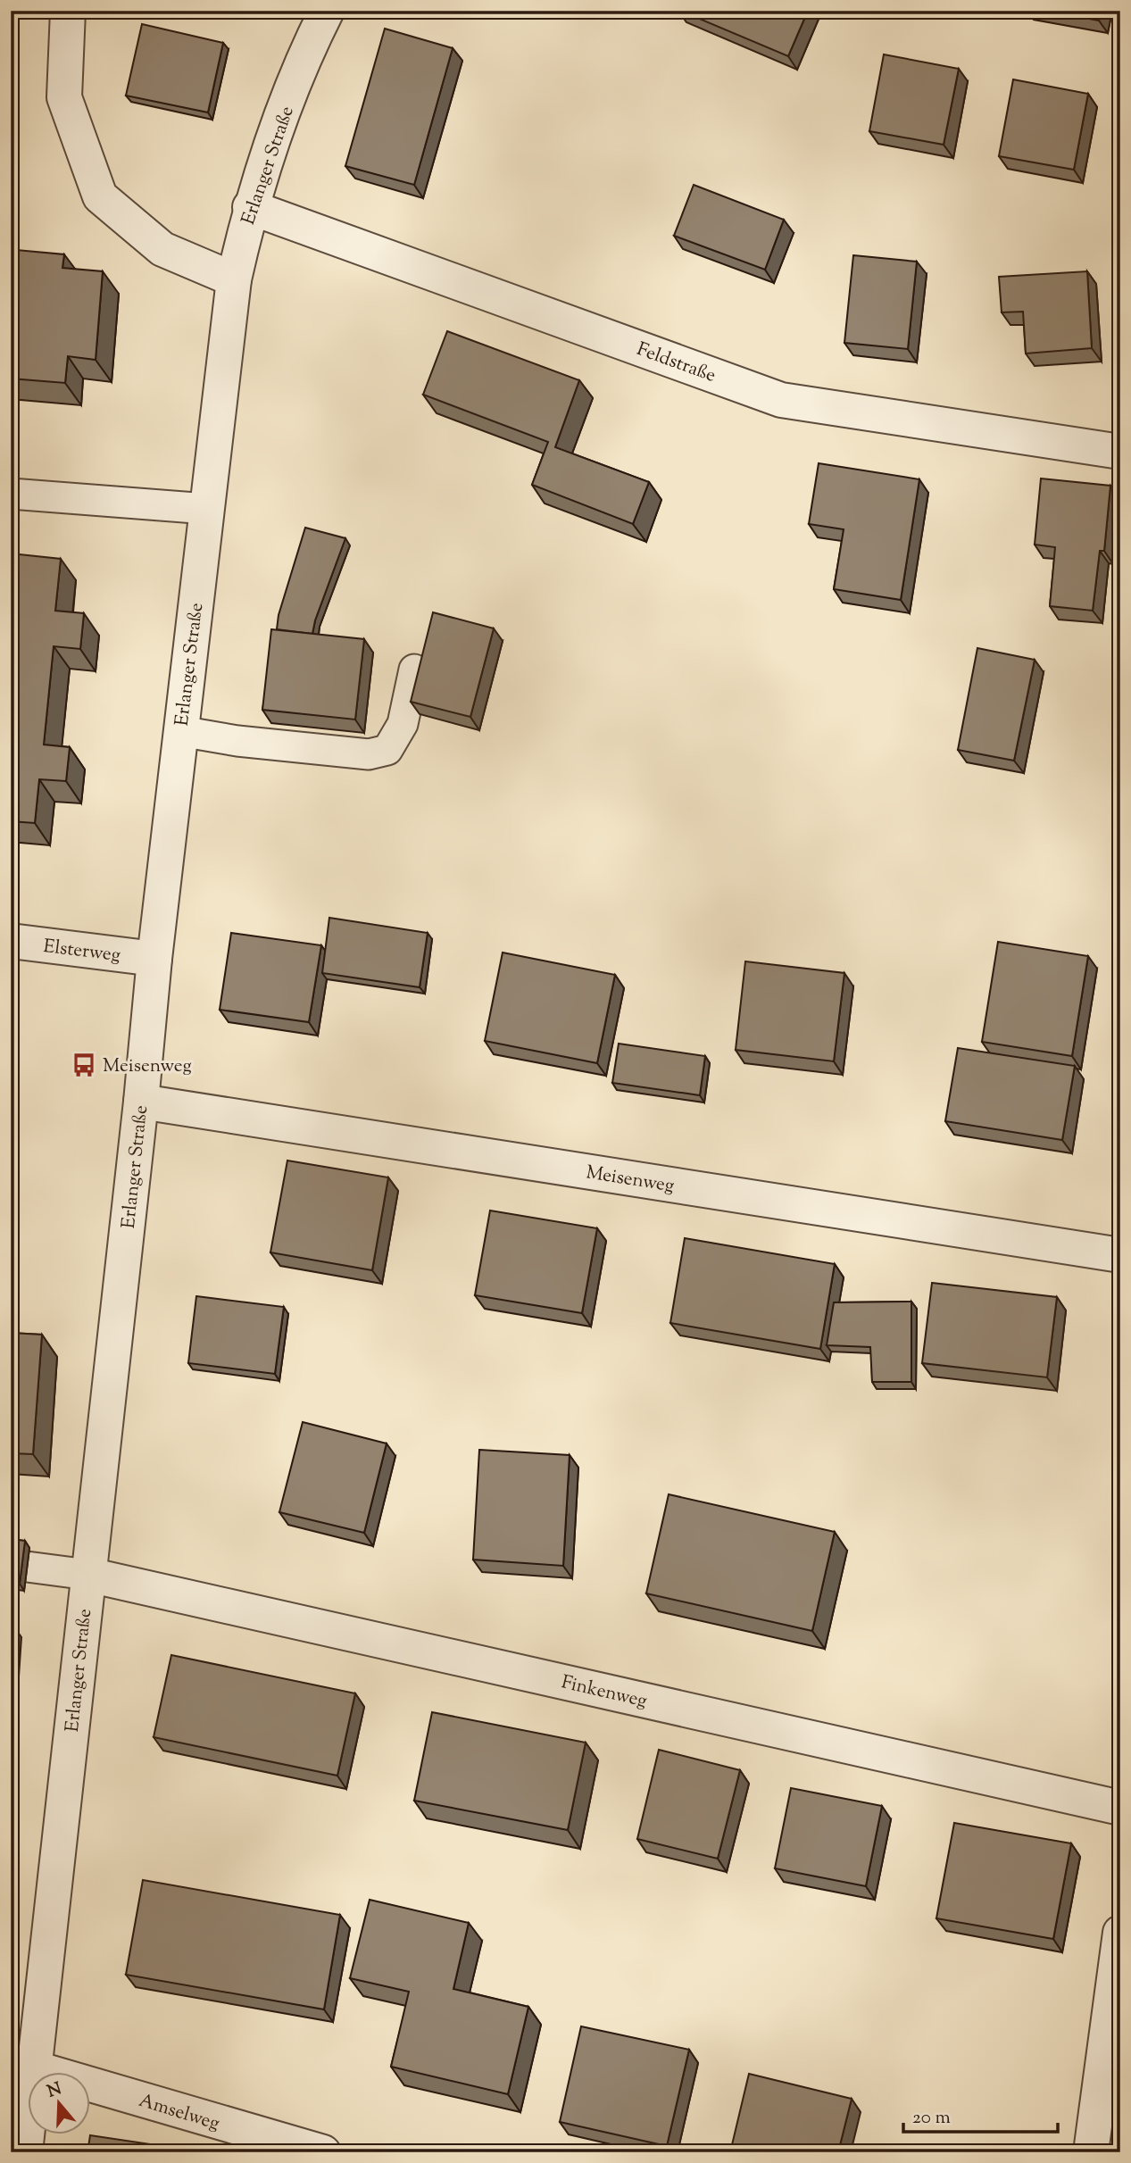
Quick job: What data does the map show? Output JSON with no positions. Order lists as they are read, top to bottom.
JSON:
{
  "streets": {
    "street": [
      "Erlanger Straße",
      "Feldstraße",
      "Elsterweg",
      "Meisenweg",
      "Finkenweg",
      "Amselweg"
    ]
  },
  "crossings": [
    ["Erlanger Straße", "Feldstraße"],
    ["Erlanger Straße", "Elsterweg"],
    ["Erlanger Straße", "Meisenweg"],
    ["Erlanger Straße", "Finkenweg"],
    ["Erlanger Straße", "Amselweg"]
  ],
  "places": {
    "bus stop": ["Meisenweg"]
  },
  "scale_bar": "20 m",
  "north": "top"
}
